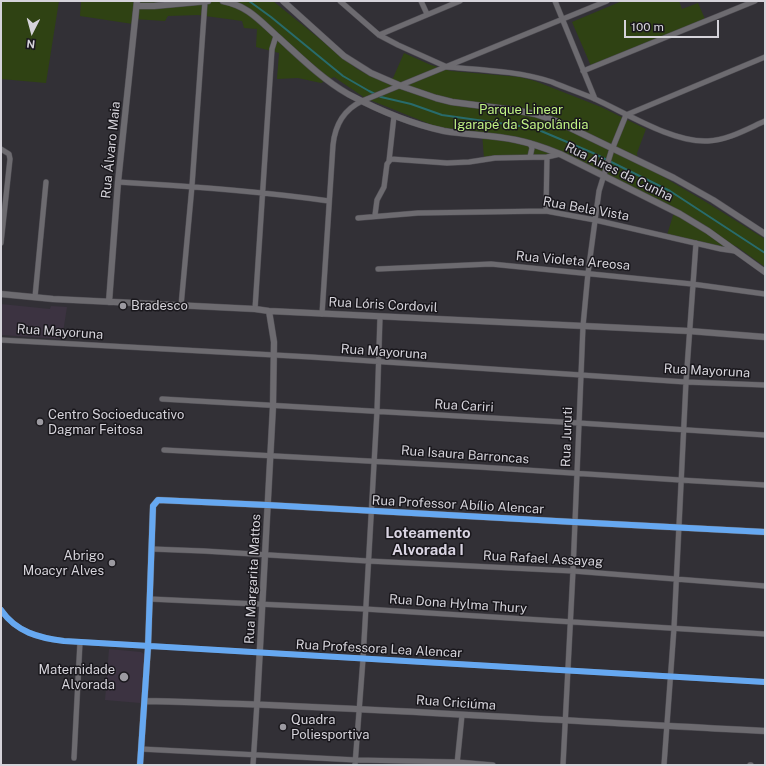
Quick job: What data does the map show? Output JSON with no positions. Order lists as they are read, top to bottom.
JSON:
{
  "streets": {
    "street": [
      "Rua Álvaro Maia",
      "Rua Aires da Cunha",
      "Rua Bela Vista",
      "Rua Violeta Areosa",
      "Rua Lóris Cordovil",
      "Rua Mayoruna",
      "Rua Cariri",
      "Rua Juruti",
      "Rua Isaura Barroncas",
      "Rua Professor Abílio Alencar",
      "Rua Rafael Assayag",
      "Rua Margarita Mattos",
      "Rua Dona Hylma Thury",
      "Rua Professora Lea Alencar",
      "Rua Criciúma"
    ]
  },
  "crossings": [
    ["Rua Álvaro Maia", "Rua Lóris Cordovil"],
    ["Rua Aires da Cunha", "Rua Bela Vista"],
    ["Rua Aires da Cunha", "Rua Juruti"],
    ["Rua Bela Vista", "Rua Juruti"],
    ["Rua Violeta Areosa", "Rua Juruti"],
    ["Rua Lóris Cordovil", "Rua Juruti"],
    ["Rua Lóris Cordovil", "Rua Margarita Mattos"],
    ["Rua Mayoruna", "Rua Juruti"],
    ["Rua Mayoruna", "Rua Margarita Mattos"],
    ["Rua Cariri", "Rua Juruti"],
    ["Rua Cariri", "Rua Margarita Mattos"],
    ["Rua Juruti", "Rua Isaura Barroncas"],
    ["Rua Juruti", "Rua Professor Abílio Alencar"],
    ["Rua Juruti", "Rua Rafael Assayag"],
    ["Rua Juruti", "Rua Dona Hylma Thury"],
    ["Rua Juruti", "Rua Professora Lea Alencar"],
    ["Rua Juruti", "Rua Criciúma"],
    ["Rua Isaura Barroncas", "Rua Margarita Mattos"],
    ["Rua Professor Abílio Alencar", "Rua Rafael Assayag"],
    ["Rua Professor Abílio Alencar", "Rua Margarita Mattos"],
    ["Rua Rafael Assayag", "Rua Margarita Mattos"],
    ["Rua Margarita Mattos", "Rua Dona Hylma Thury"],
    ["Rua Margarita Mattos", "Rua Professora Lea Alencar"],
    ["Rua Margarita Mattos", "Rua Criciúma"]
  ],
  "districts": ["Loteamento Alvorada I"],
  "parks": ["Parque Linear Igarapé da Sapolândia"],
  "places": [
    "Bradesco",
    "Centro Socioeducativo Dagmar Feitosa",
    "Abrigo Moacyr Alves",
    "Maternidade Alvorada",
    "Quadra Poliesportiva"
  ],
  "scale_bar": "100 m",
  "north": "bottom"
}
